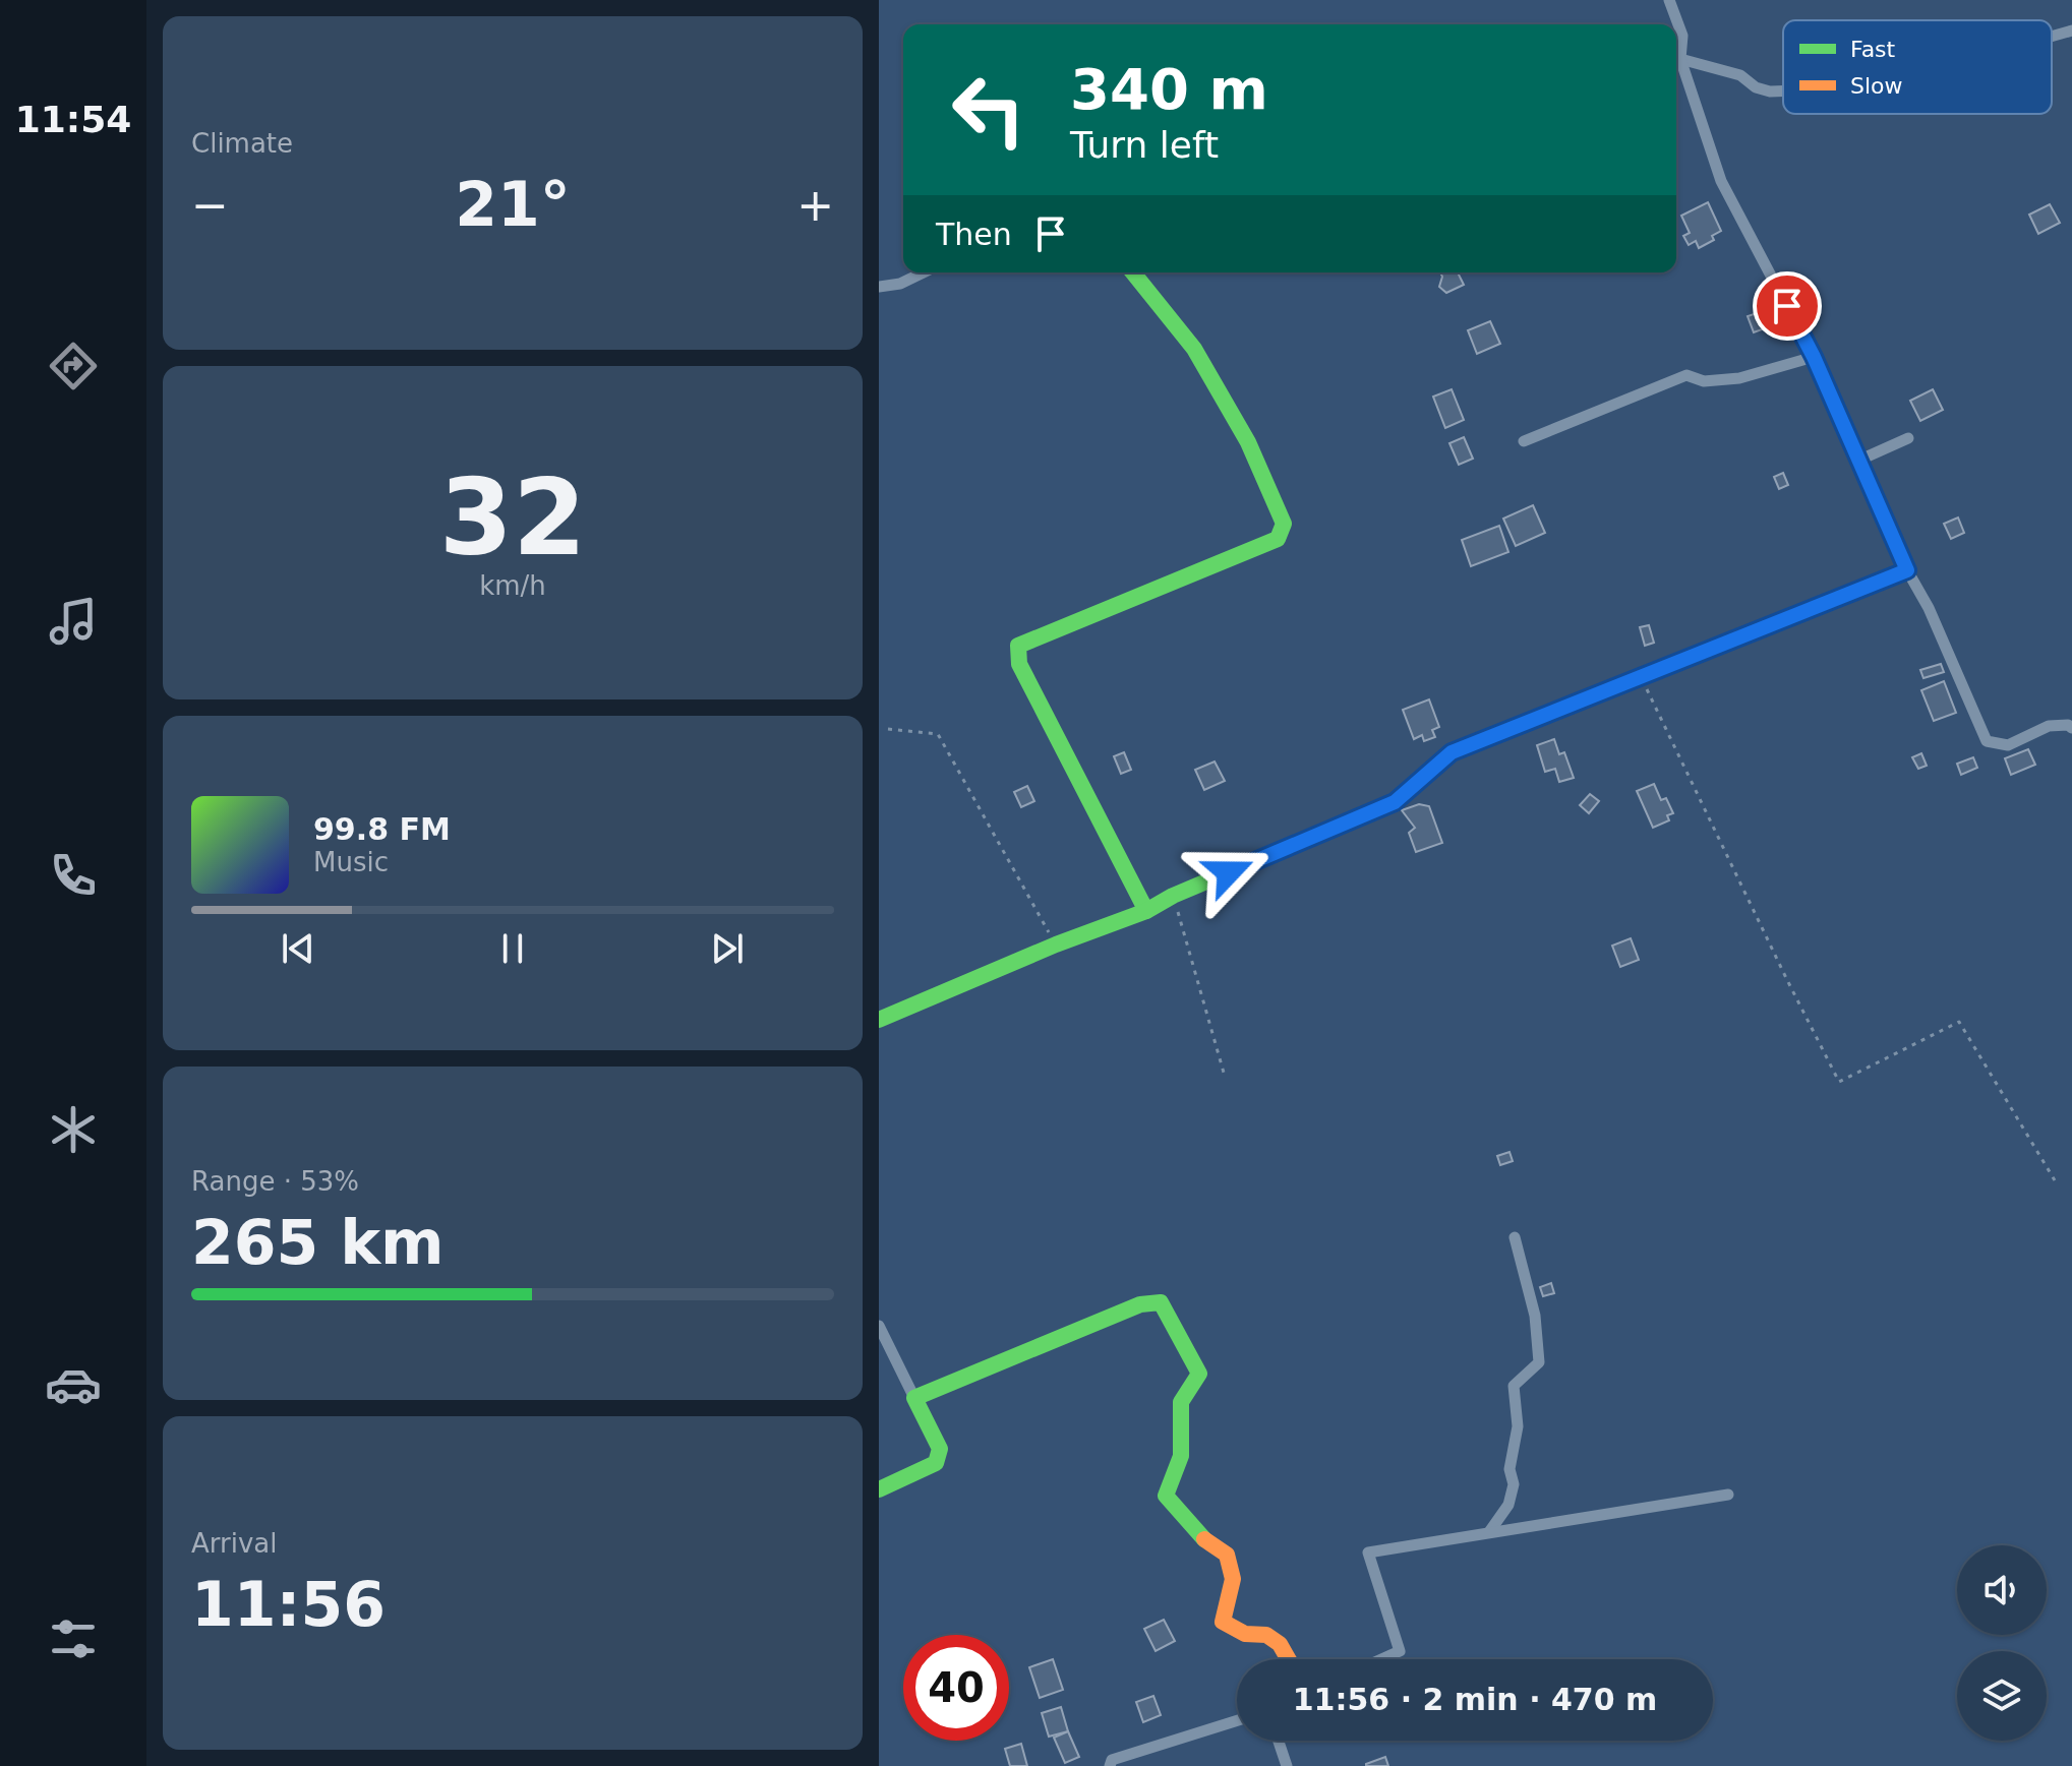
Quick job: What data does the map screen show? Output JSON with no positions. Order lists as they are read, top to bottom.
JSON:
{
  "legend": ["Fast", "Slow"],
  "page": {
    "tabs": "11:54",
    "tile": [
      "Climate",
      ["32", "km/h"],
      ["Range · 53%", "265 km"],
      ["Arrival", "11:56"]
    ],
    "turn": ["340 m", "Turn left"],
    "heat": ["−", "21°", "+"],
    "then": "Then",
    "song": ["99.8 FM", "Music"],
    "limit": "40",
    "trip": "11:56 · 2 min · 470 m"
  }
}
